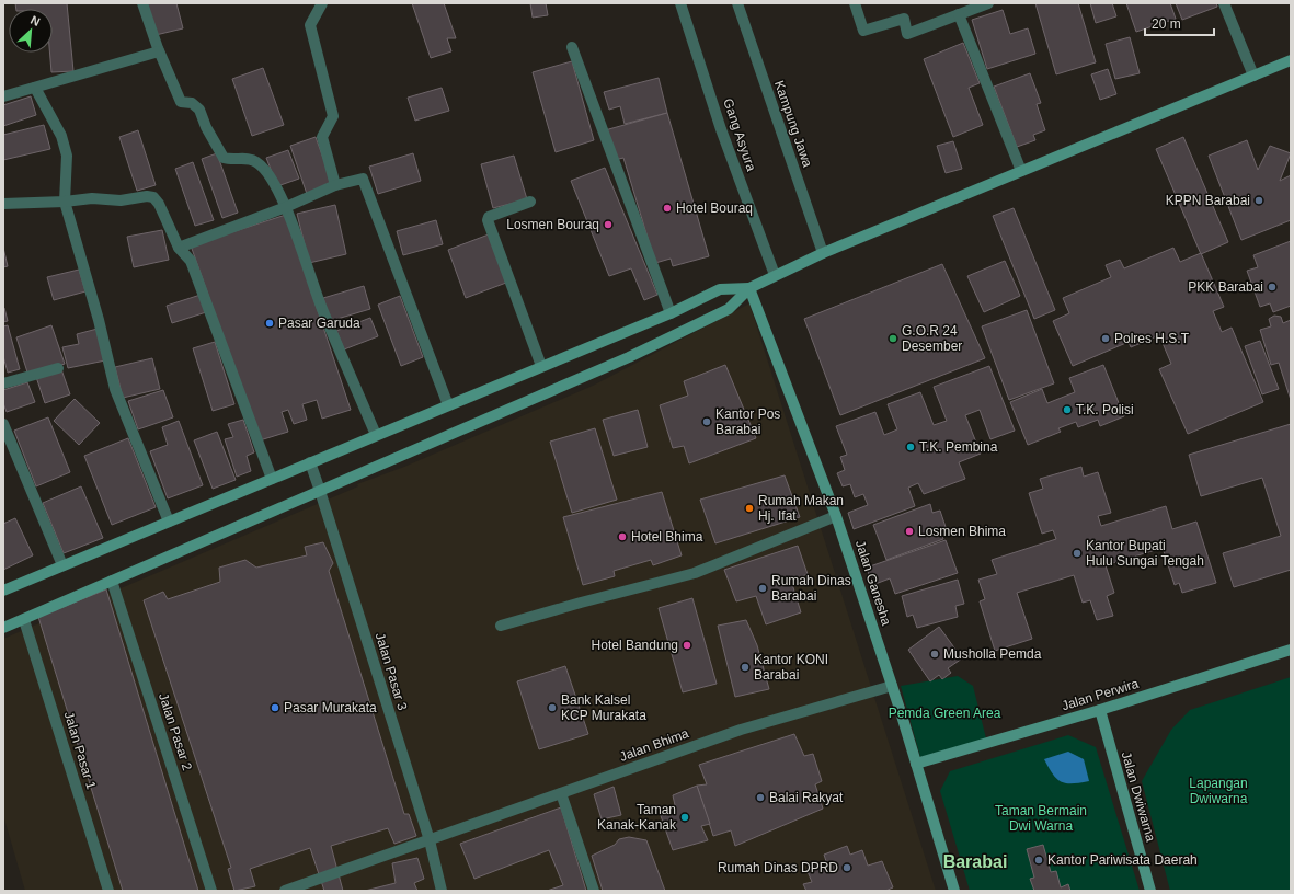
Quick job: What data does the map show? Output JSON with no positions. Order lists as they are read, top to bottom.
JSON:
{
  "streets": {
    "street": [
      "Kampung Jawa",
      "Gang Asyura",
      "Jalan Ganesha",
      "Jalan Pasar 3",
      "Jalan Perwira",
      "Jalan Pasar 2",
      "Jalan Bhima",
      "Jalan Pasar 1",
      "Jalan Dwiwarna"
    ]
  },
  "crossings": [
    ["Jalan Ganesha", "Jalan Perwira"],
    ["Jalan Ganesha", "Jalan Bhima"],
    ["Jalan Pasar 3", "Jalan Bhima"],
    ["Jalan Perwira", "Jalan Dwiwarna"]
  ],
  "districts": ["Barabai"],
  "parks": ["Pemda Green Area", "Lapangan Dwiwarna", "Taman Bermain Dwi Warna"],
  "places": [
    "KPPN Barabai",
    "Hotel Bouraq",
    "Losmen Bouraq",
    "PKK Barabai",
    "Pasar Garuda",
    "G.O.R 24 Desember",
    "Polres H.S.T",
    "T.K. Polisi",
    "Kantor Pos Barabai",
    "T.K. Pembina",
    "Rumah Makan Hj. Ifat",
    "Losmen Bhima",
    "Hotel Bhima",
    "Kantor Bupati Hulu Sungai Tengah",
    "Rumah Dinas Barabai",
    "Hotel Bandung",
    "Musholla Pemda",
    "Kantor KONI Barabai",
    "Pasar Murakata",
    "Bank Kalsel KCP Murakata",
    "Balai Rakyat",
    "Taman Kanak-Kanak",
    "Kantor Pariwisata Daerah",
    "Rumah Dinas DPRD"
  ],
  "scale_bar": "20 m",
  "north": "top right"
}
